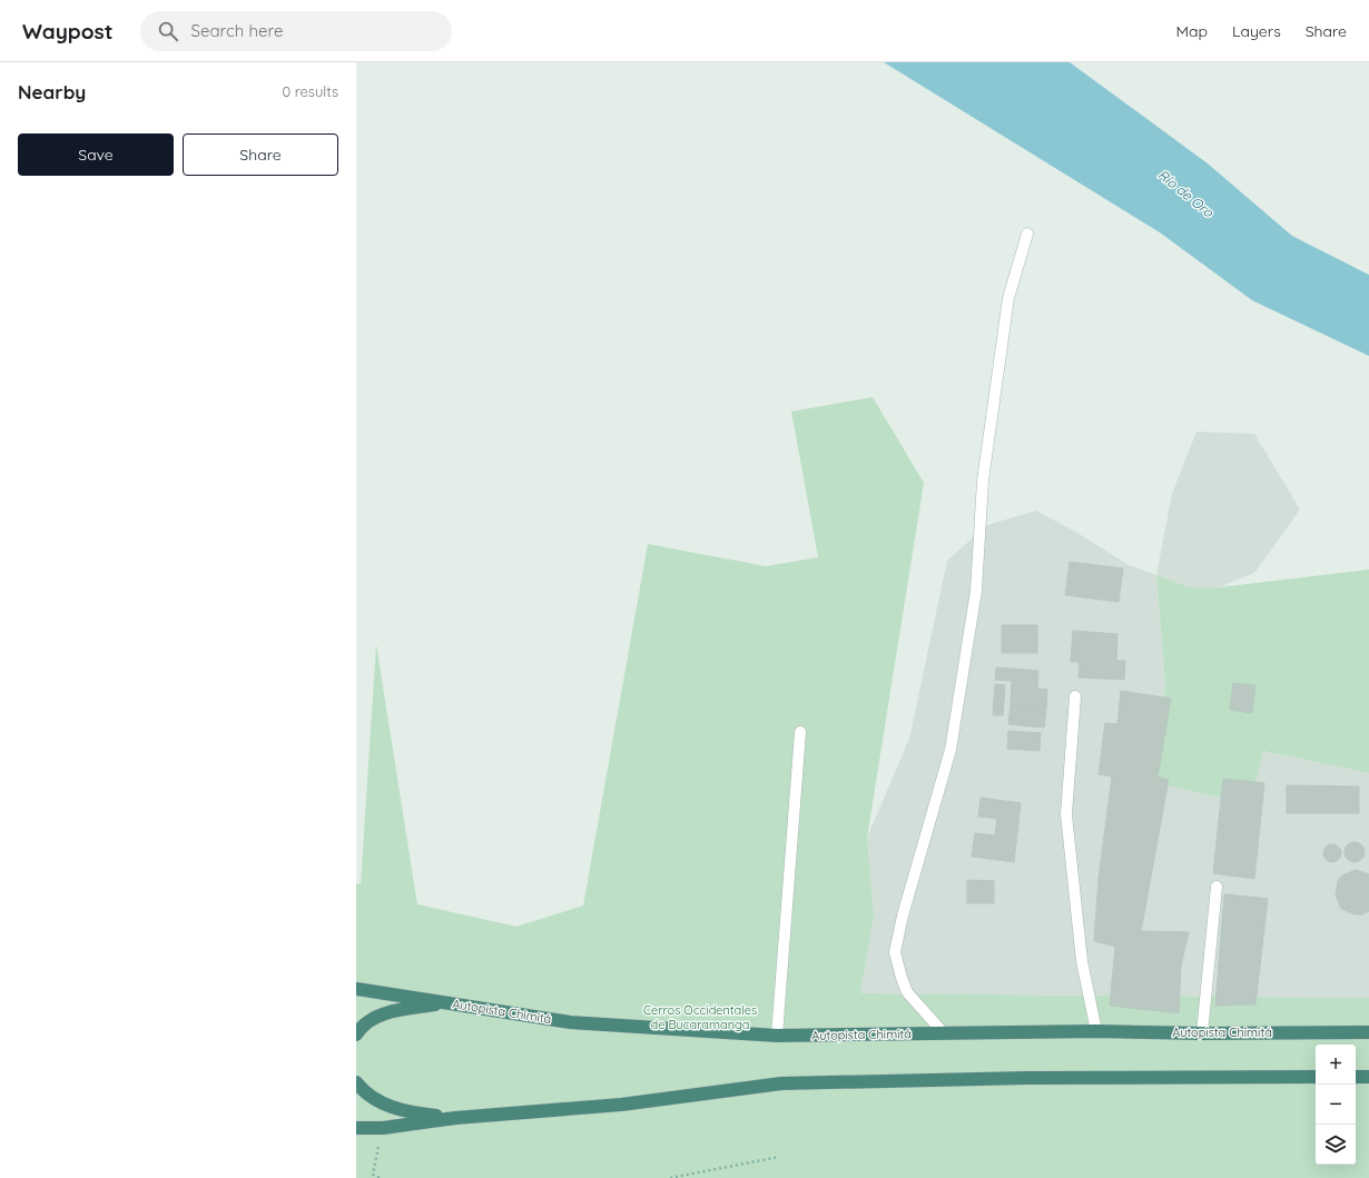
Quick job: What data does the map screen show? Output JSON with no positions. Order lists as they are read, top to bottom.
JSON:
{
  "streets": {
    "highway": ["Autopista Chimitá"]
  },
  "water": ["Río de Oro"],
  "parks": ["Cerros Occidentales de Bucaramanga"],
  "page": {
    "header": "Waypost",
    "search": "Search here",
    "nav": ["Map", "Layers", "Share"],
    "heading": ["Nearby", "0 results"],
    "buttons": ["Save", "Share"],
    "map_buttons": ["+", "−"]
  }
}
